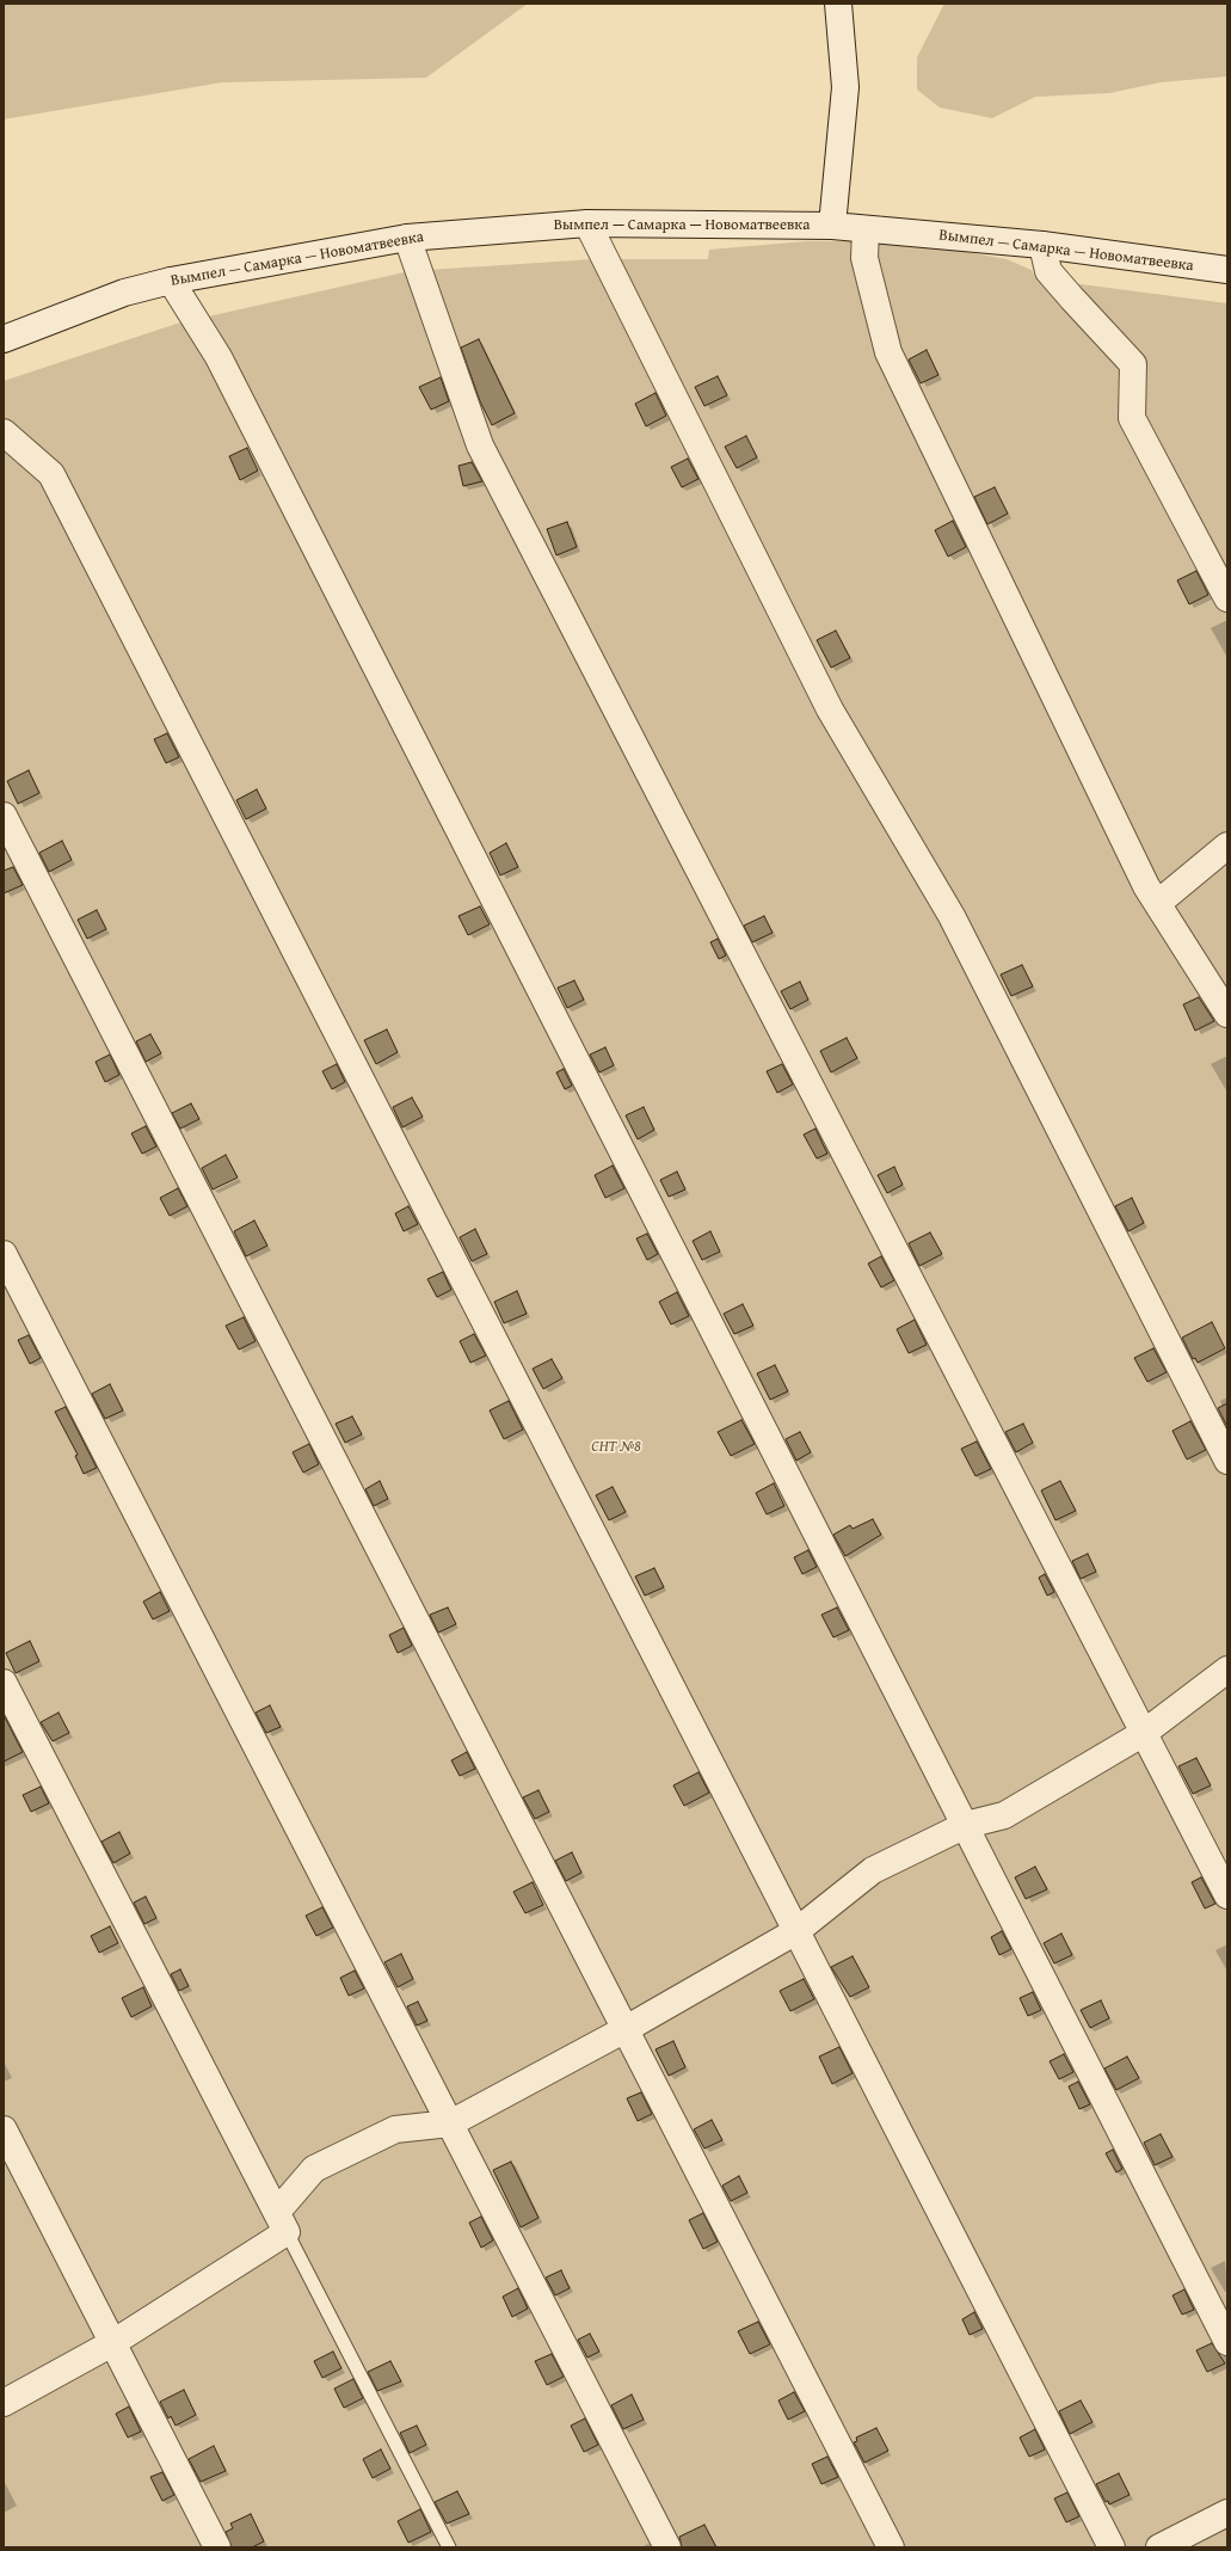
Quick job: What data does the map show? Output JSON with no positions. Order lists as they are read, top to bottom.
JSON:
{
  "streets": {
    "street": ["Вымпел — Самарка — Новоматвеевка"]
  },
  "parks": ["СНТ №8"]
}
